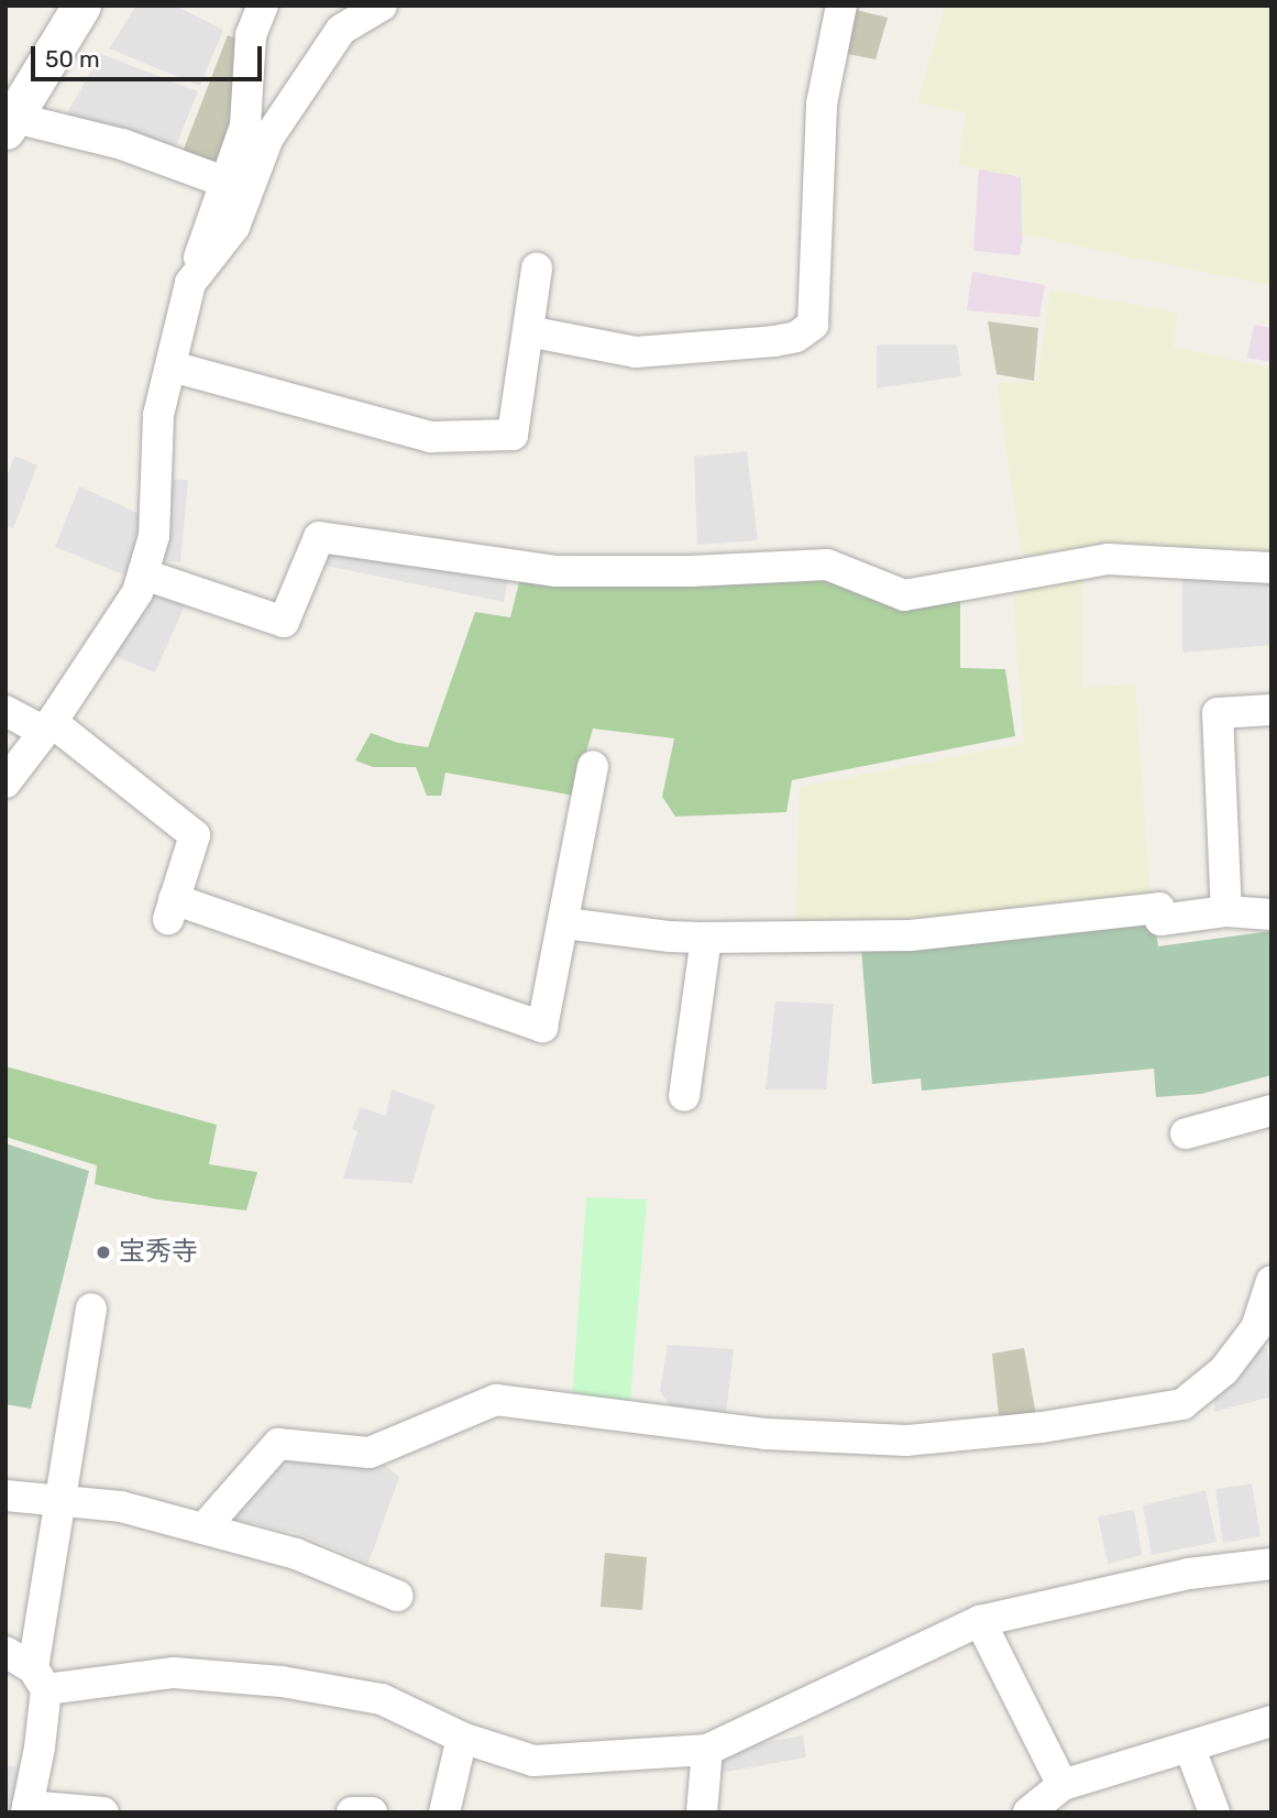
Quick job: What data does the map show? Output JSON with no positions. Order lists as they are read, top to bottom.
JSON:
{
  "places": ["宝秀寺"],
  "scale_bar": "50 m"
}
